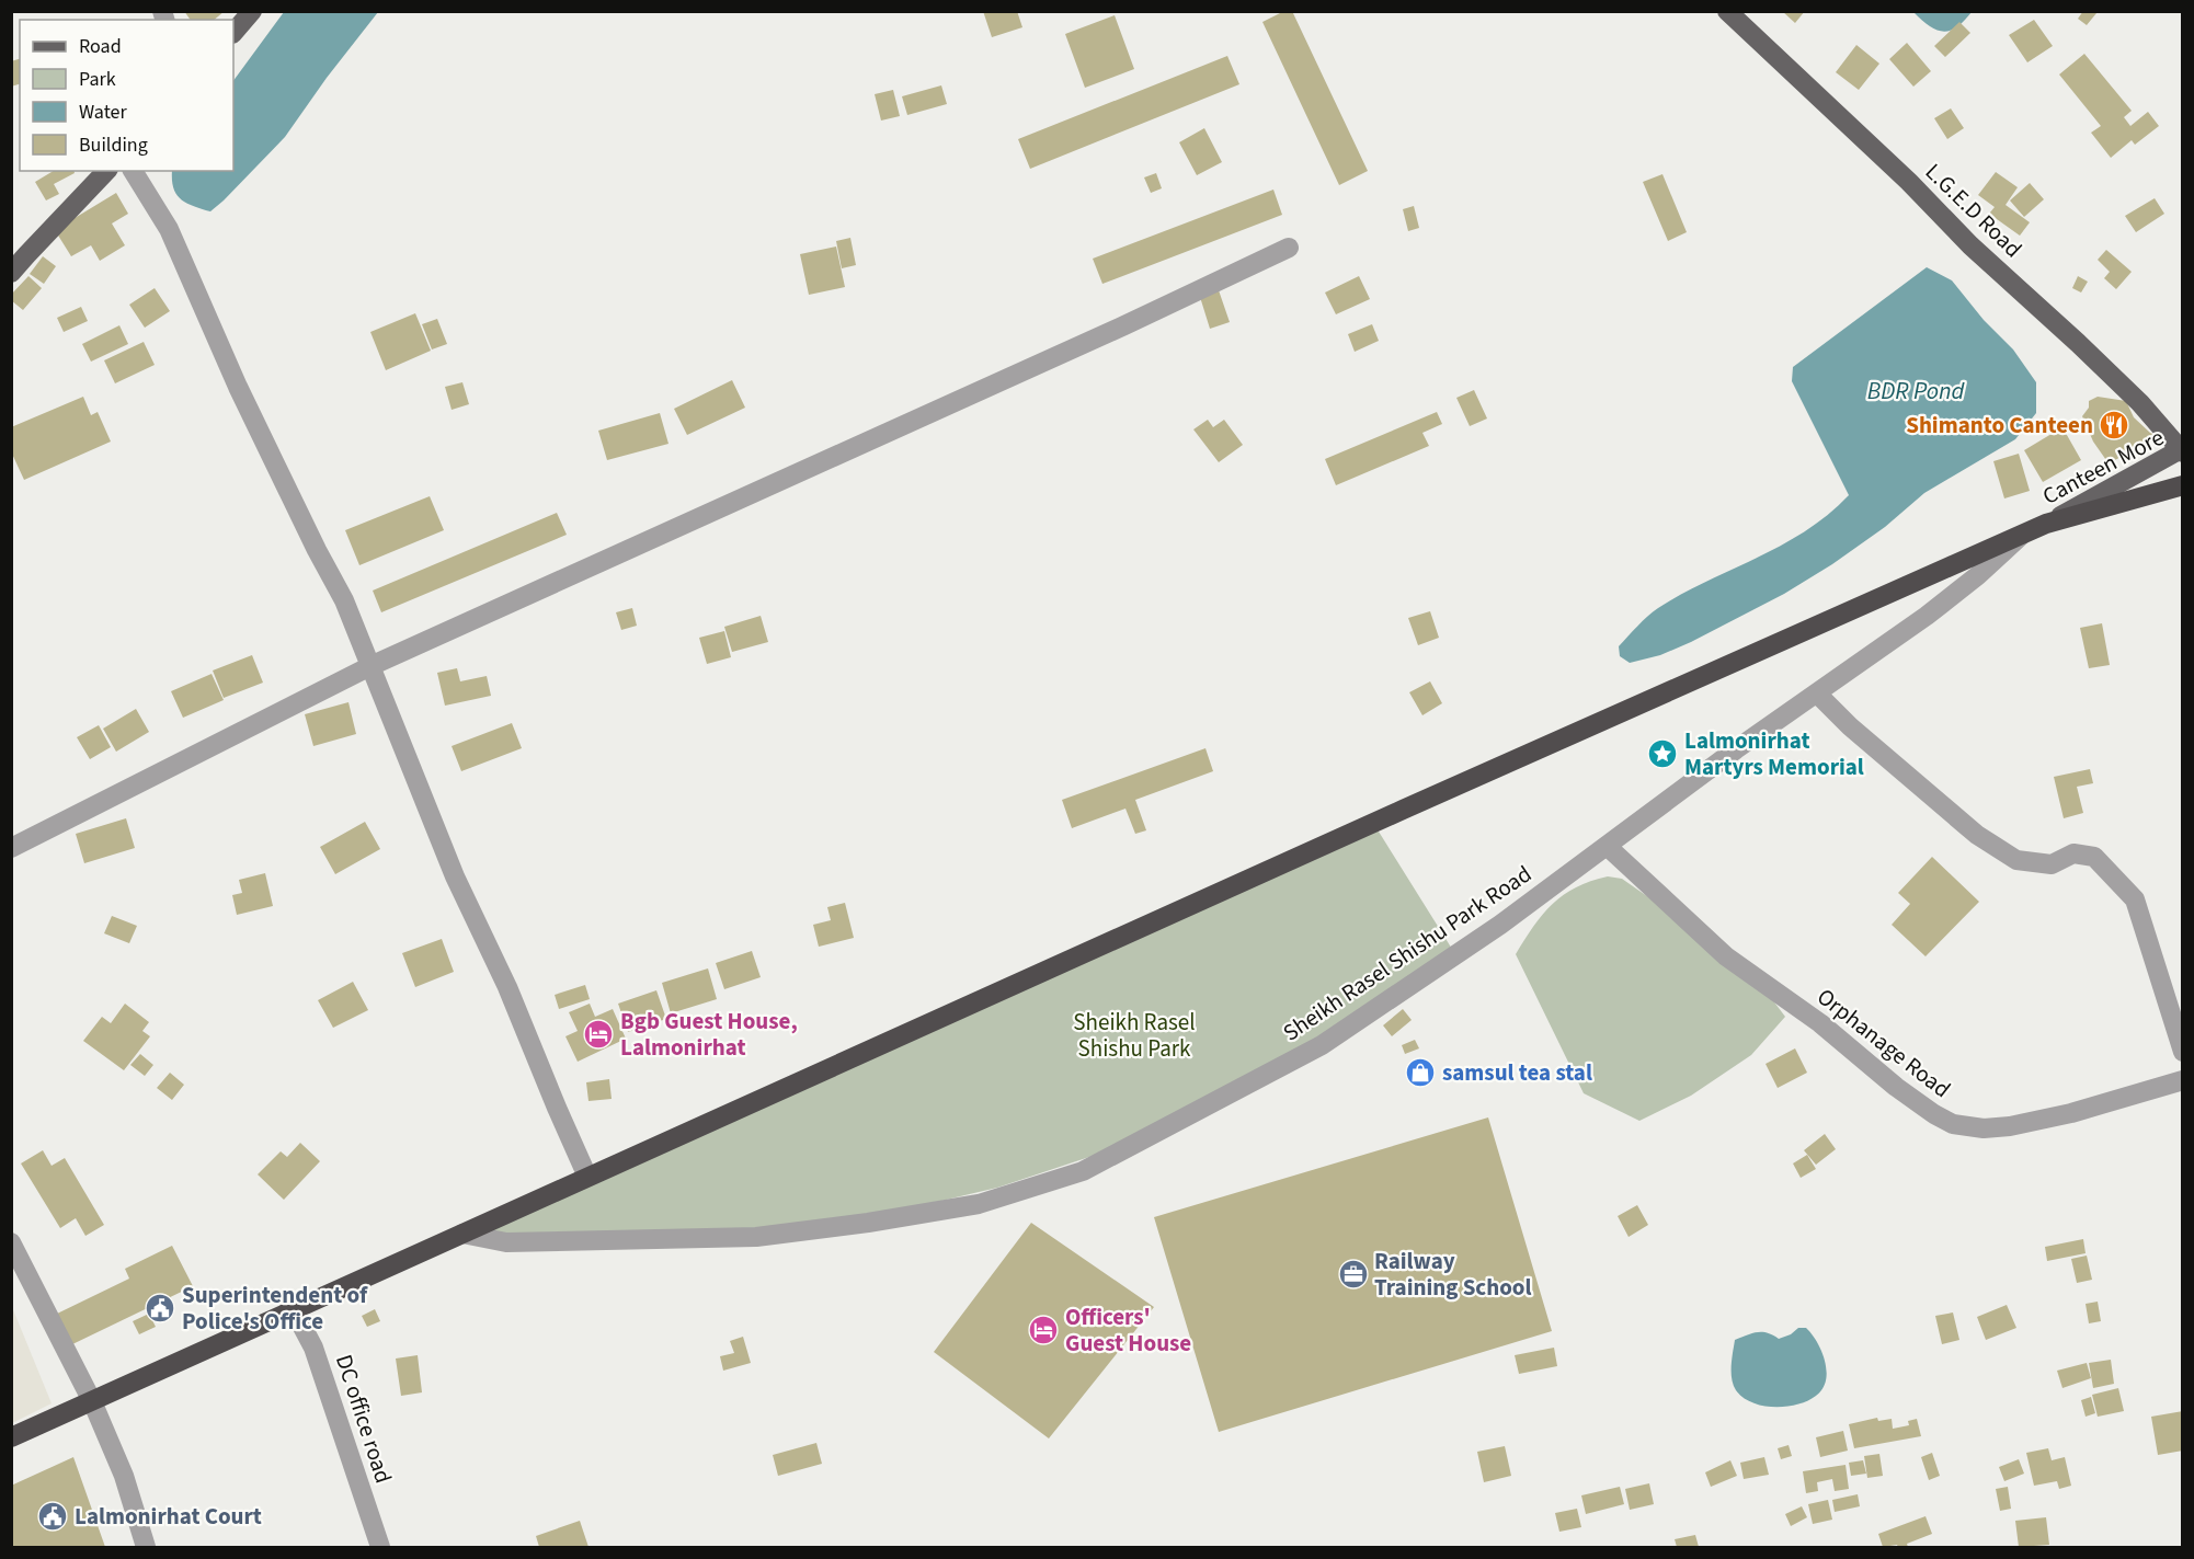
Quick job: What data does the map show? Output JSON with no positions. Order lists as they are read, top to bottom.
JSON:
{
  "streets": {
    "main road": ["L.G.E.D Road", "Canteen More"],
    "street": ["Sheikh Rasel Shishu Park Road", "Orphanage Road", "DC office road"]
  },
  "crossings": [
    ["L.G.E.D Road", "Canteen More"],
    ["Sheikh Rasel Shishu Park Road", "Orphanage Road"]
  ],
  "water": ["BDR Pond"],
  "parks": ["Sheikh Rasel Shishu Park"],
  "places": {
    "restaurant": ["Shimanto Canteen"],
    "place": ["Lalmonirhat Martyrs Memorial"],
    "hotel": ["Bgb Guest House, Lalmonirhat", "Officers' Guest House"],
    "shop": ["samsul tea stal"],
    "office": ["Railway Training School"],
    "public building": ["Superintendent of Police's Office", "Lalmonirhat Court"]
  },
  "legend": [
    "Road",
    "Park",
    "Water",
    "Building"
  ]
}
